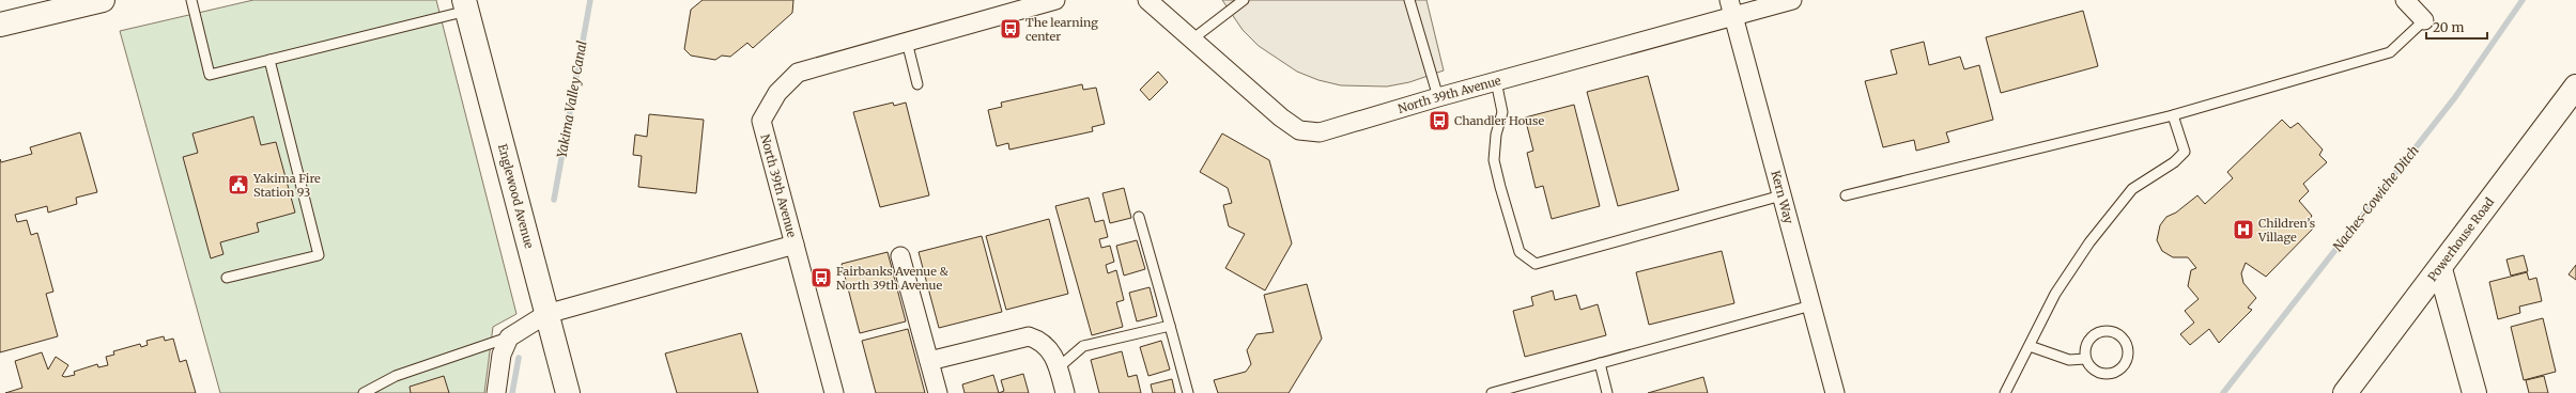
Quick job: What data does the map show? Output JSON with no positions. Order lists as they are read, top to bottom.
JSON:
{
  "streets": {
    "street": [
      "North 39th Avenue",
      "Englewood Avenue",
      "Kern Way",
      "Powerhouse Road"
    ]
  },
  "crossings": [
    ["North 39th Avenue", "Englewood Avenue"],
    ["North 39th Avenue", "Kern Way"]
  ],
  "water": ["Yakima Valley Canal", "Naches-Cowiche Ditch"],
  "places": {
    "bus stop": ["The learning center", "Chandler House", "Fairbanks Avenue & North 39th Avenue"],
    "public building": ["Yakima Fire Station 93"],
    "hospital": ["Children’s Village"]
  },
  "scale_bar": "20 m"
}
